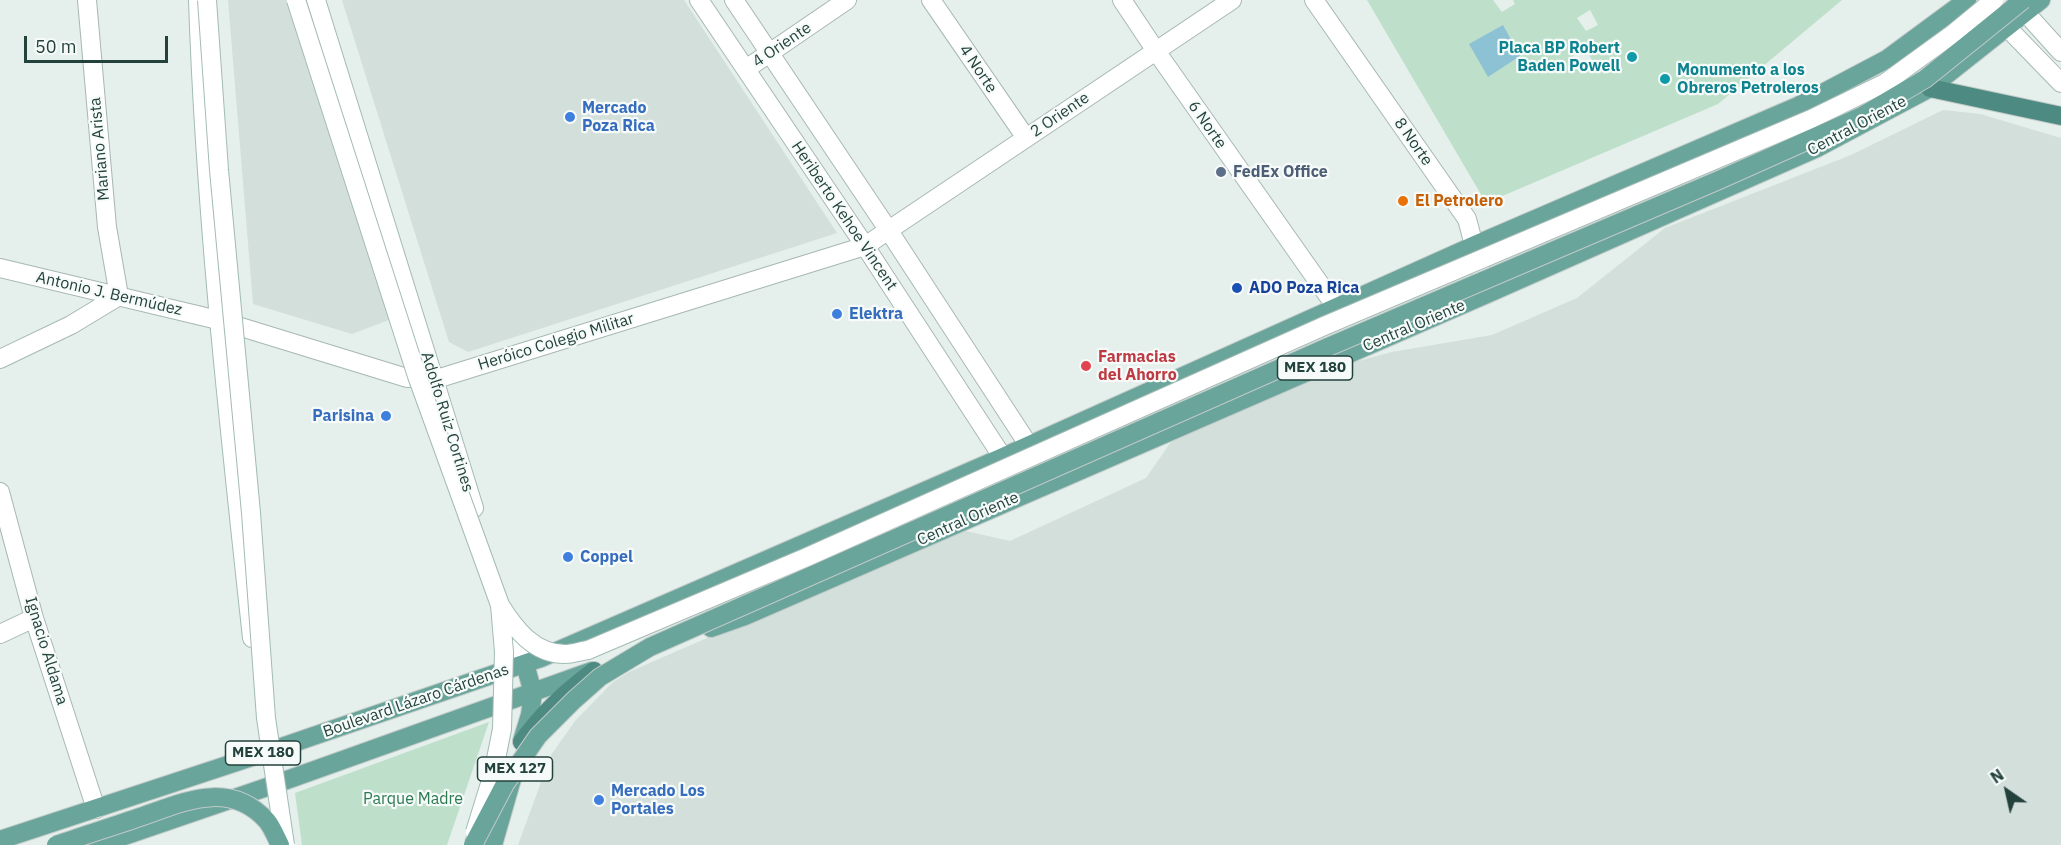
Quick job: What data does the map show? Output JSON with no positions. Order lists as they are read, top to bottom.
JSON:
{
  "streets": {
    "main road": [
      "4 Oriente",
      "4 Norte",
      "2 Oriente",
      "6 Norte",
      "Central Oriente",
      "8 Norte",
      "Mariano Arista",
      "Heriberto Kehoe Vincent",
      "Antonio J. Bermúdez",
      "Heróico Colegio Militar",
      "MEX 180",
      "Adolfo Ruiz Cortines",
      "Ignacio Aldama",
      "Boulevard Lázaro Cárdenas",
      "MEX 127"
    ]
  },
  "crossings": [
    ["4 Oriente", "Heriberto Kehoe Vincent"],
    ["4 Norte", "2 Oriente"],
    ["2 Oriente", "6 Norte"],
    ["2 Oriente", "Heriberto Kehoe Vincent"],
    ["2 Oriente", "Heróico Colegio Militar"],
    ["6 Norte", "MEX 180"],
    ["Central Oriente", "8 Norte"],
    ["Central Oriente", "Heriberto Kehoe Vincent"],
    ["Central Oriente", "Boulevard Lázaro Cárdenas"],
    ["8 Norte", "MEX 180"],
    ["Mariano Arista", "Antonio J. Bermúdez"],
    ["Heriberto Kehoe Vincent", "Heróico Colegio Militar"],
    ["Heriberto Kehoe Vincent", "MEX 180"],
    ["Antonio J. Bermúdez", "Heróico Colegio Militar"],
    ["Heróico Colegio Militar", "Adolfo Ruiz Cortines"],
    ["MEX 180", "Adolfo Ruiz Cortines"],
    ["MEX 180", "Boulevard Lázaro Cárdenas"],
    ["Adolfo Ruiz Cortines", "Boulevard Lázaro Cárdenas"],
    ["Ignacio Aldama", "Boulevard Lázaro Cárdenas"]
  ],
  "parks": ["Parque Madre"],
  "places": [
    "Placa BP Robert Baden Powell",
    "Monumento a los Obreros Petroleros",
    "Mercado Poza Rica",
    "FedEx Office",
    "El Petrolero",
    "ADO Poza Rica",
    "Elektra",
    "Farmacias del Ahorro",
    "Parisina",
    "Coppel",
    "Mercado Los Portales"
  ],
  "scale_bar": "50 m",
  "north": "top left"
}
